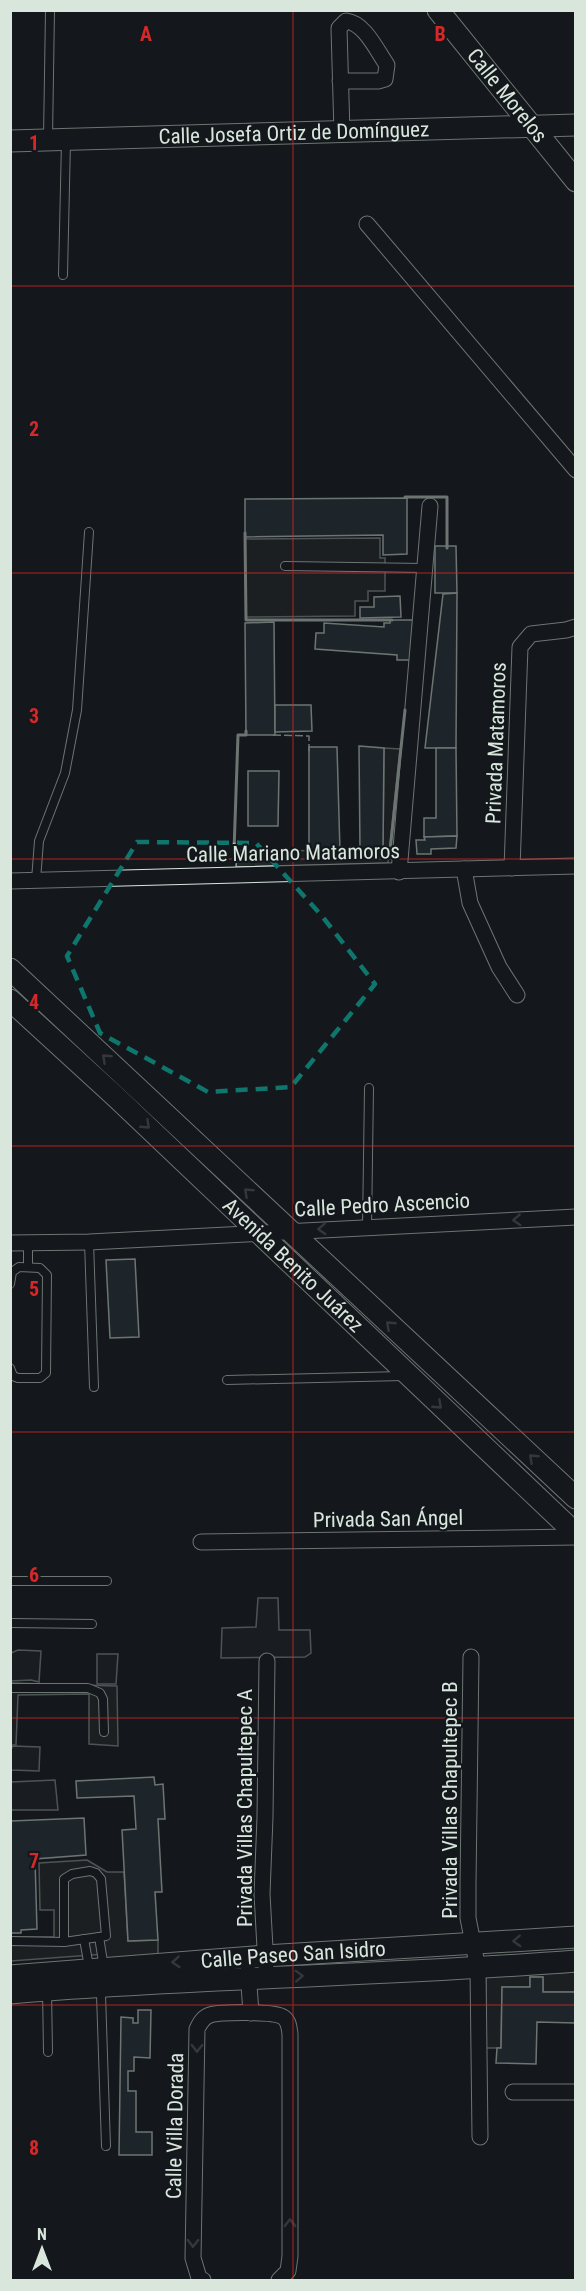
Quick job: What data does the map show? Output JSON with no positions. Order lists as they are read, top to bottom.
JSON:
{
  "streets": {
    "main road": [
      "Calle Morelos",
      "Calle Josefa Ortiz de Domínguez",
      "Avenida Benito Juárez",
      "Calle Paseo San Isidro"
    ],
    "street": [
      "Privada Matamoros",
      "Calle Mariano Matamoros",
      "Calle Pedro Ascencio",
      "Privada San Ángel",
      "Privada Villas Chapultepec B",
      "Privada Villas Chapultepec A",
      "Calle Villa Dorada"
    ]
  },
  "crossings": [
    ["Calle Morelos", "Calle Josefa Ortiz de Domínguez"],
    ["Privada Matamoros", "Calle Mariano Matamoros"],
    ["Calle Pedro Ascencio", "Avenida Benito Juárez"],
    ["Avenida Benito Juárez", "Privada San Ángel"],
    ["Privada Villas Chapultepec B", "Calle Paseo San Isidro"],
    ["Privada Villas Chapultepec A", "Calle Paseo San Isidro"]
  ],
  "one_way": ["Calle Pedro Ascencio"],
  "north": "top",
  "grid": {
    "columns": ["A", "B"],
    "rows": [
      "1",
      "2",
      "3",
      "4",
      "5",
      "6",
      "7",
      "8"
    ]
  }
}
